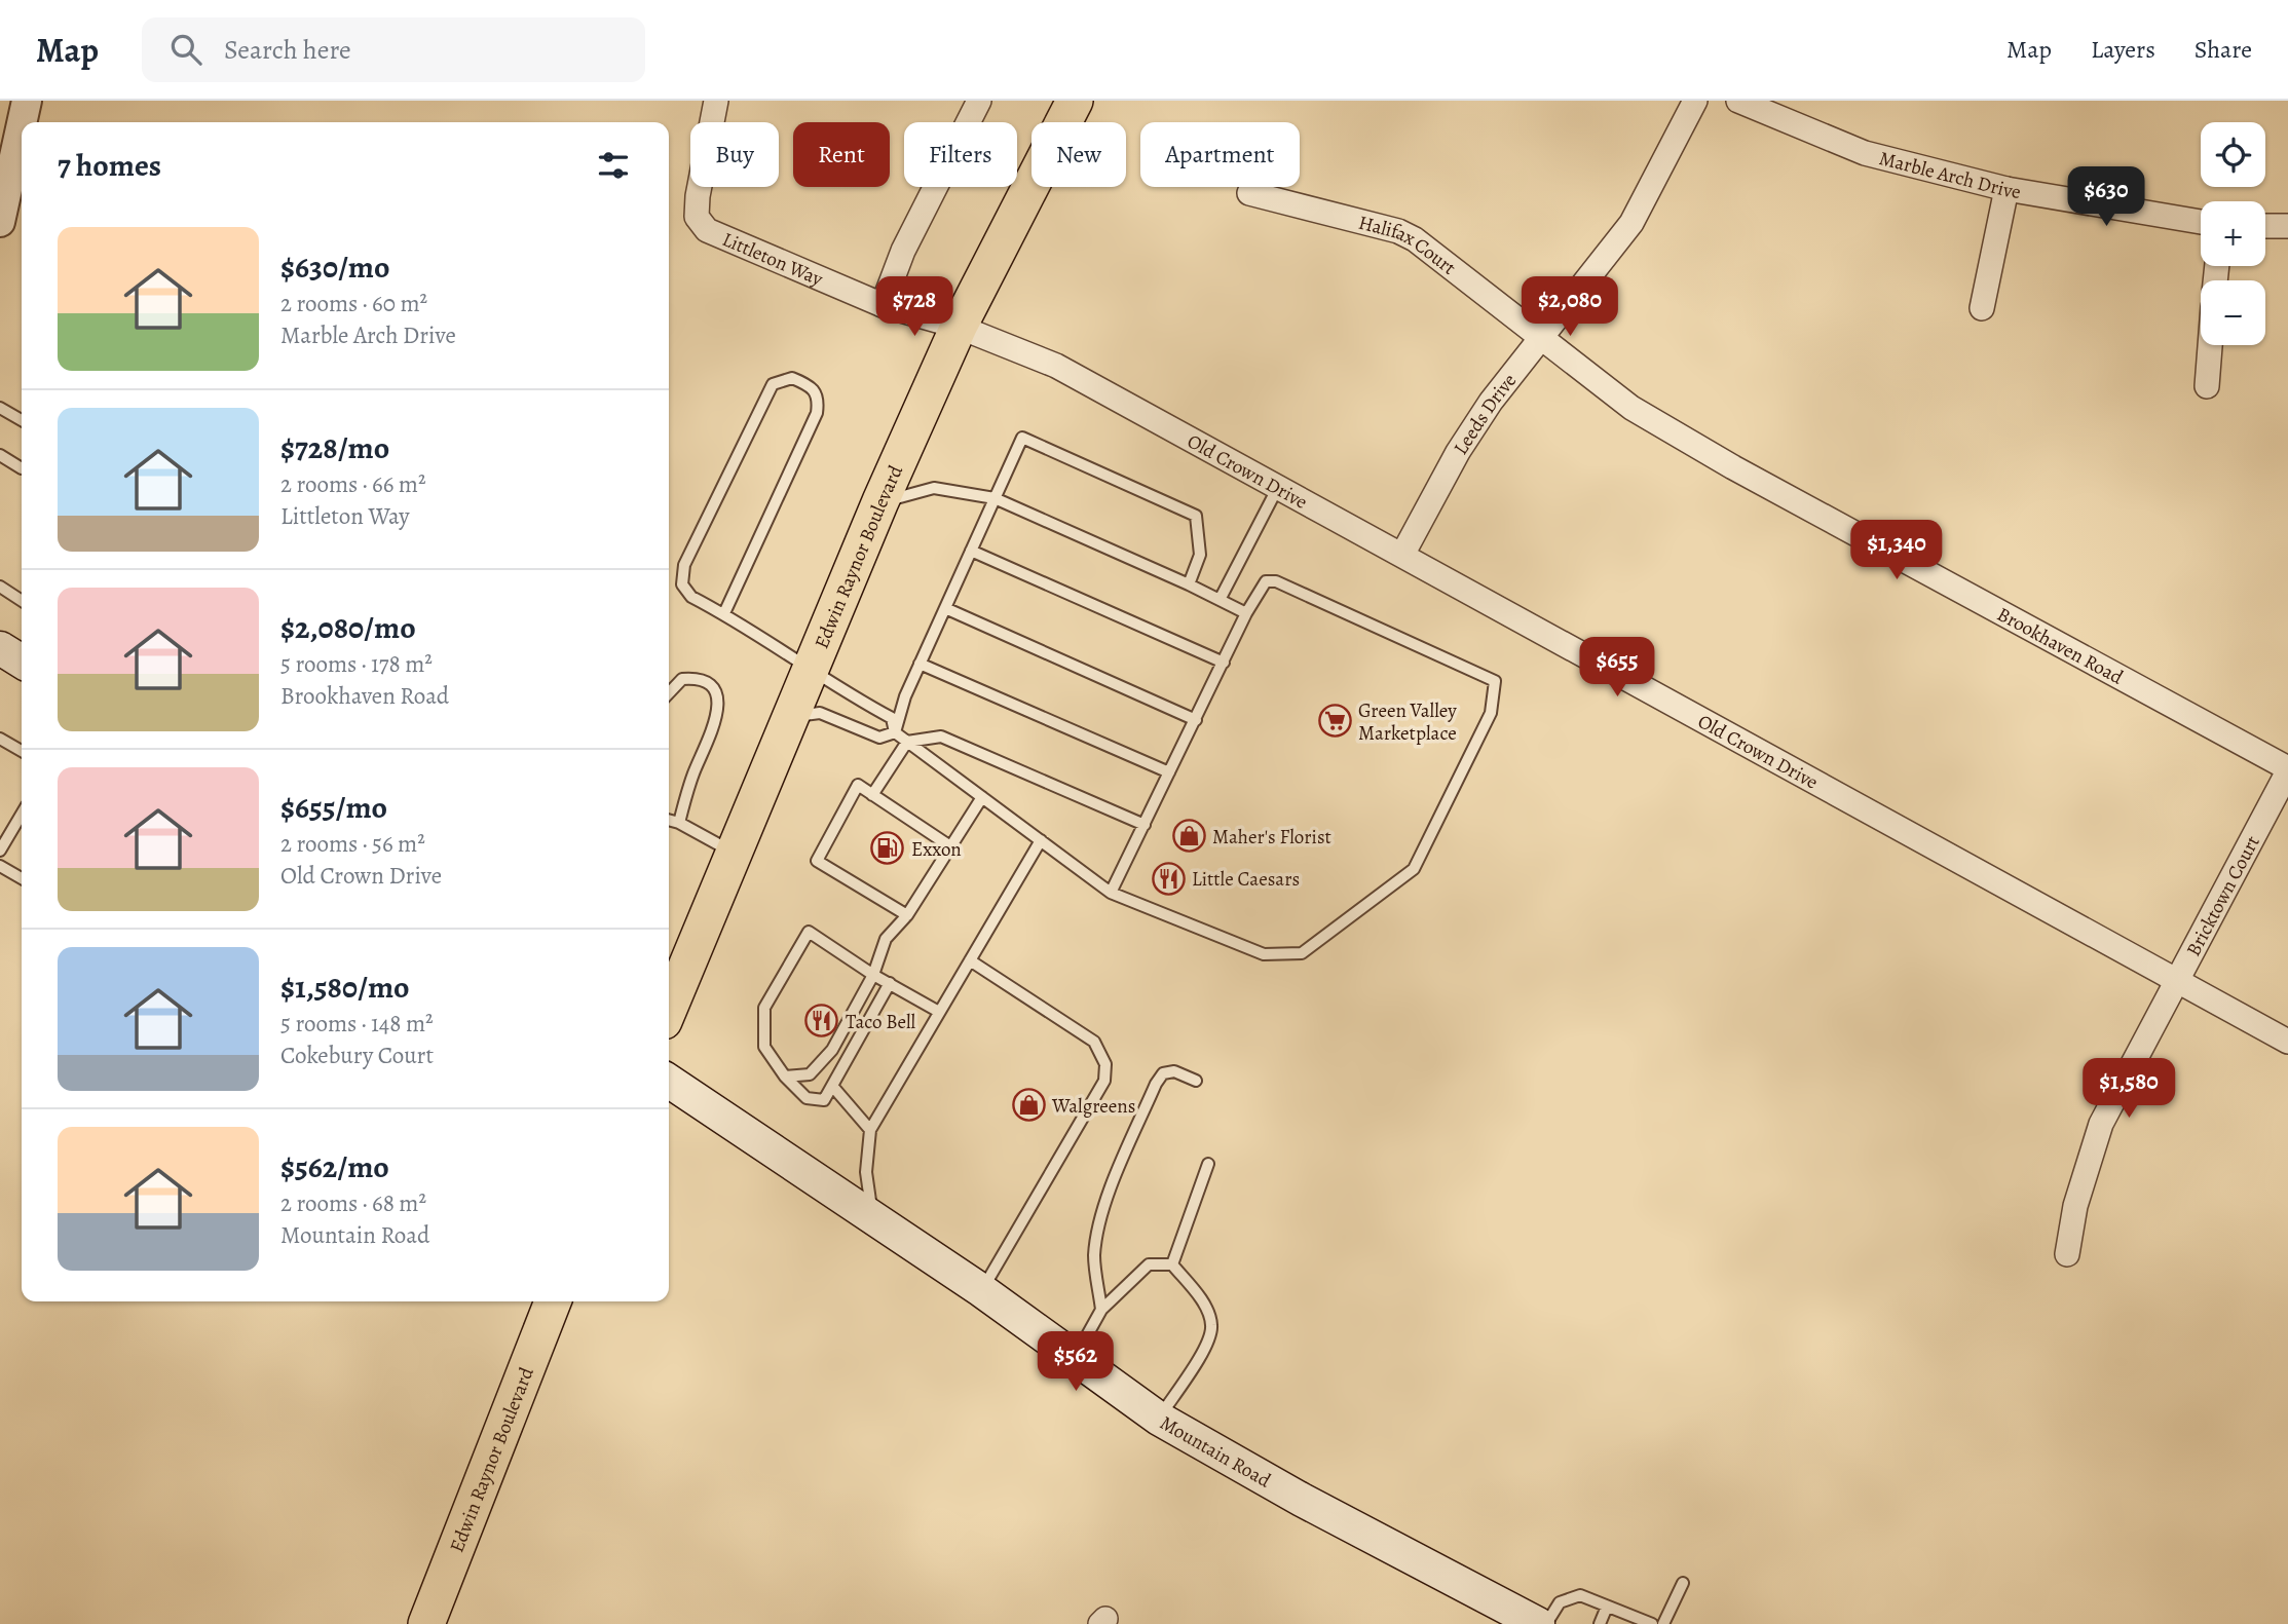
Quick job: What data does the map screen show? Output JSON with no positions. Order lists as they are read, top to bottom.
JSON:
{
  "streets": {
    "main road": ["Edwin Raynor Boulevard", "Mountain Road"],
    "street": [
      "Marble Arch Drive",
      "Halifax Court",
      "Littleton Way",
      "Leeds Drive",
      "Old Crown Drive",
      "Brookhaven Road",
      "Bricktown Court"
    ]
  },
  "crossings": [
    ["Halifax Court", "Leeds Drive"],
    ["Halifax Court", "Brookhaven Road"],
    ["Littleton Way", "Old Crown Drive"],
    ["Littleton Way", "Edwin Raynor Boulevard"],
    ["Leeds Drive", "Old Crown Drive"],
    ["Leeds Drive", "Brookhaven Road"],
    ["Old Crown Drive", "Edwin Raynor Boulevard"],
    ["Old Crown Drive", "Bricktown Court"],
    ["Brookhaven Road", "Bricktown Court"]
  ],
  "places": {
    "supermarket": ["Green Valley Marketplace"],
    "shop": ["Maher's Florist", "Walgreens"],
    "fuel station": ["Exxon"],
    "restaurant": ["Little Caesars", "Taco Bell"]
  },
  "page": {
    "header": "Map",
    "search": "Search here",
    "nav": ["Map", "Layers", "Share"],
    "map_buttons": ["+", "−"],
    "chip": [
      "Buy",
      "Rent",
      "Filters",
      "New",
      "Apartment"
    ],
    "heading": "7 homes",
    "price": [
      "$630",
      "$728",
      "$2,080",
      "$1,340",
      "$655",
      "$1,580",
      "$562"
    ],
    "list": [
      {
        "name": "$630/mo",
        "note": "2 rooms · 60 m² · Marble Arch Drive"
      },
      {
        "name": "$728/mo",
        "note": "2 rooms · 66 m² · Littleton Way"
      },
      {
        "name": "$2,080/mo",
        "note": "5 rooms · 178 m² · Brookhaven Road"
      },
      {
        "name": "$655/mo",
        "note": "2 rooms · 56 m² · Old Crown Drive"
      },
      {
        "name": "$1,580/mo",
        "note": "5 rooms · 148 m² · Cokebury Court"
      },
      {
        "name": "$562/mo",
        "note": "2 rooms · 68 m² · Mountain Road"
      }
    ]
  }
}
